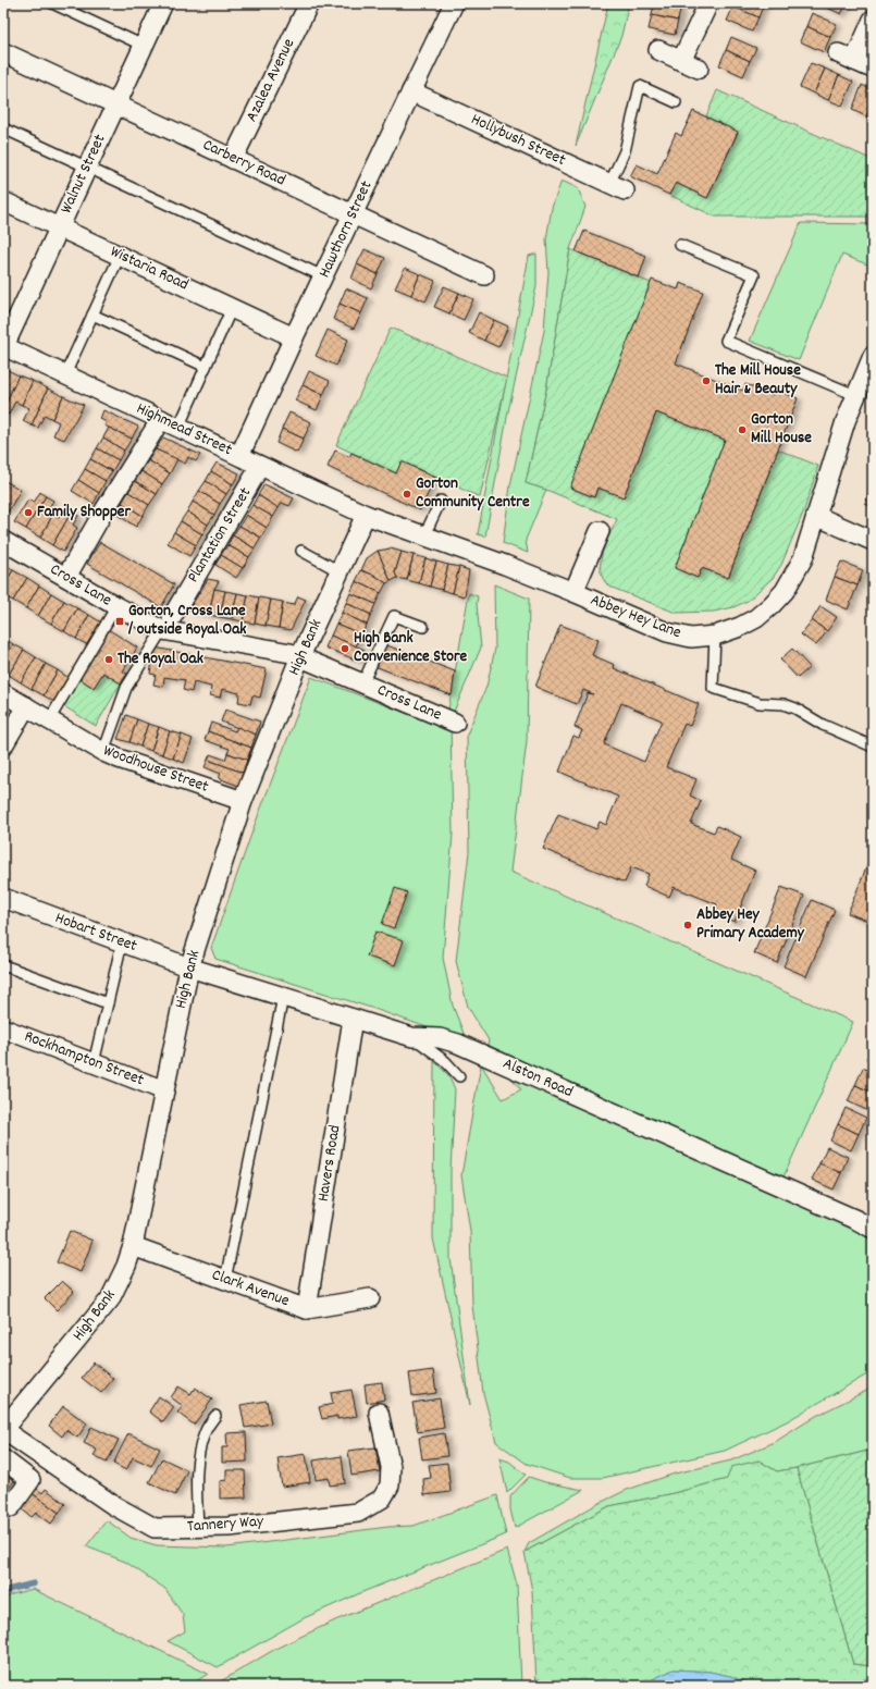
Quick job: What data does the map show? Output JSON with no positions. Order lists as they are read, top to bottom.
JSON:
{
  "streets": {
    "street": [
      "Azalea Avenue",
      "Hollybush Street",
      "Carberry Road",
      "Walnut Street",
      "Hawthorn Street",
      "Wistaria Road",
      "Highmead Street",
      "Plantation Street",
      "Cross Lane",
      "Abbey Hey Lane",
      "High Bank",
      "Woodhouse Street",
      "Hobart Street",
      "Rockhampton Street",
      "Alston Road",
      "Havers Road",
      "Clark Avenue",
      "Tannery Way"
    ]
  },
  "crossings": [
    ["Azalea Avenue", "Carberry Road"],
    ["Hollybush Street", "Hawthorn Street"],
    ["Carberry Road", "Walnut Street"],
    ["Carberry Road", "Hawthorn Street"],
    ["Walnut Street", "Wistaria Road"],
    ["Walnut Street", "Highmead Street"],
    ["Hawthorn Street", "Wistaria Road"],
    ["Hawthorn Street", "Highmead Street"],
    ["Highmead Street", "Abbey Hey Lane"],
    ["Highmead Street", "High Bank"],
    ["Plantation Street", "Cross Lane"],
    ["Cross Lane", "High Bank"],
    ["Abbey Hey Lane", "High Bank"],
    ["High Bank", "Woodhouse Street"],
    ["High Bank", "Hobart Street"],
    ["High Bank", "Rockhampton Street"],
    ["High Bank", "Alston Road"],
    ["High Bank", "Clark Avenue"],
    ["High Bank", "Tannery Way"],
    ["Hobart Street", "Alston Road"],
    ["Alston Road", "Havers Road"],
    ["Havers Road", "Clark Avenue"]
  ],
  "places": {
    "other": [
      "The Mill House Hair & Beauty",
      "Gorton Mill House",
      "Gorton Community Centre",
      "Family Shopper",
      "High Bank Convenience Store",
      "The Royal Oak",
      "Abbey Hey Primary Academy"
    ],
    "transit": ["Gorton, Cross Lane / outside Royal Oak"]
  }
}
